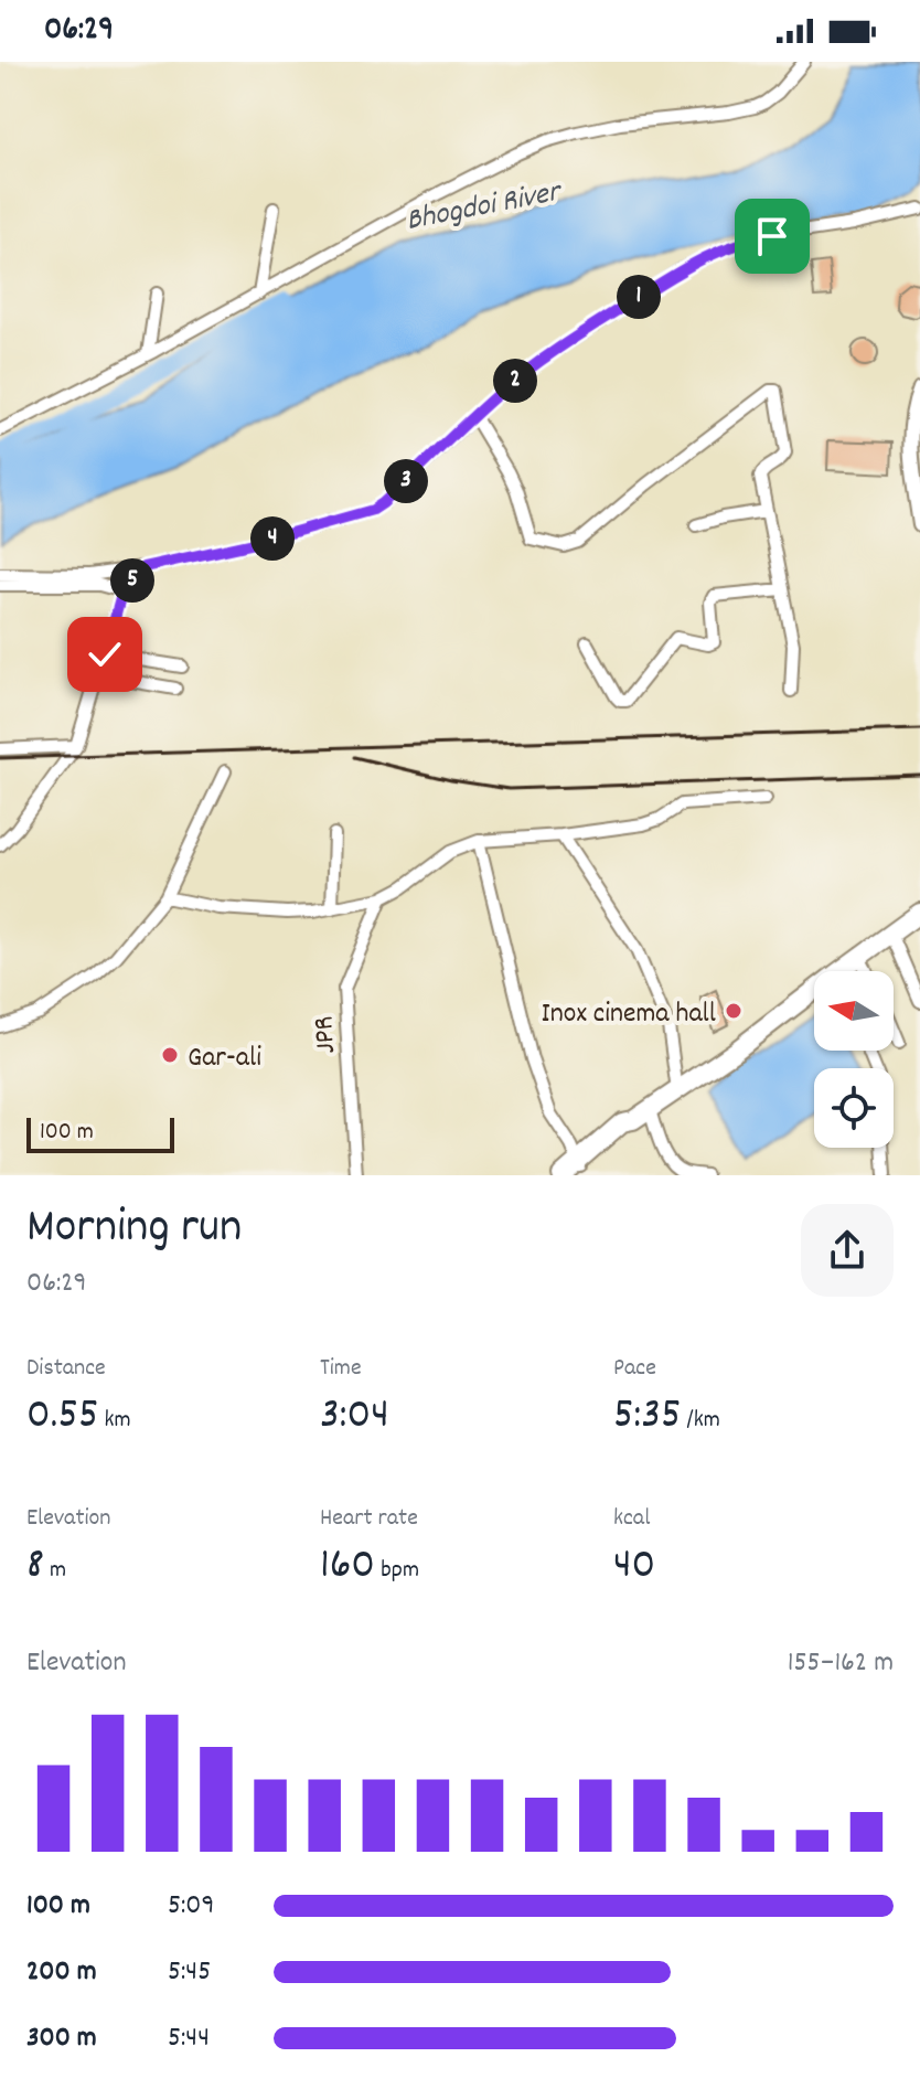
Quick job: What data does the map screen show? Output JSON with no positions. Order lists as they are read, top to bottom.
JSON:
{
  "streets": {
    "street": ["JPR"]
  },
  "water": ["Bhogdoi River"],
  "places": ["Inox cinema hall", "Gar-ali"],
  "scale_bar": "100 m",
  "north": "left",
  "page": {
    "status": "06:29",
    "pins": [
      "1",
      "2",
      "3",
      "4",
      "5"
    ],
    "scale": "100 m",
    "heading": ["Morning run", "06:29"],
    "stats": [
      ["Distance", "0.55 km"],
      ["Time", "3:04"],
      ["Pace", "5:35 /km"],
      ["Elevation", "8 m"],
      ["Heart rate", "160 bpm"],
      ["kcal", "40"]
    ],
    "chart": ["Elevation", "155–162 m"],
    "list": [
      {
        "name": "100 m",
        "note": "5:09"
      },
      {
        "name": "200 m",
        "note": "5:45"
      },
      {
        "name": "300 m",
        "note": "5:44"
      }
    ]
  }
}
